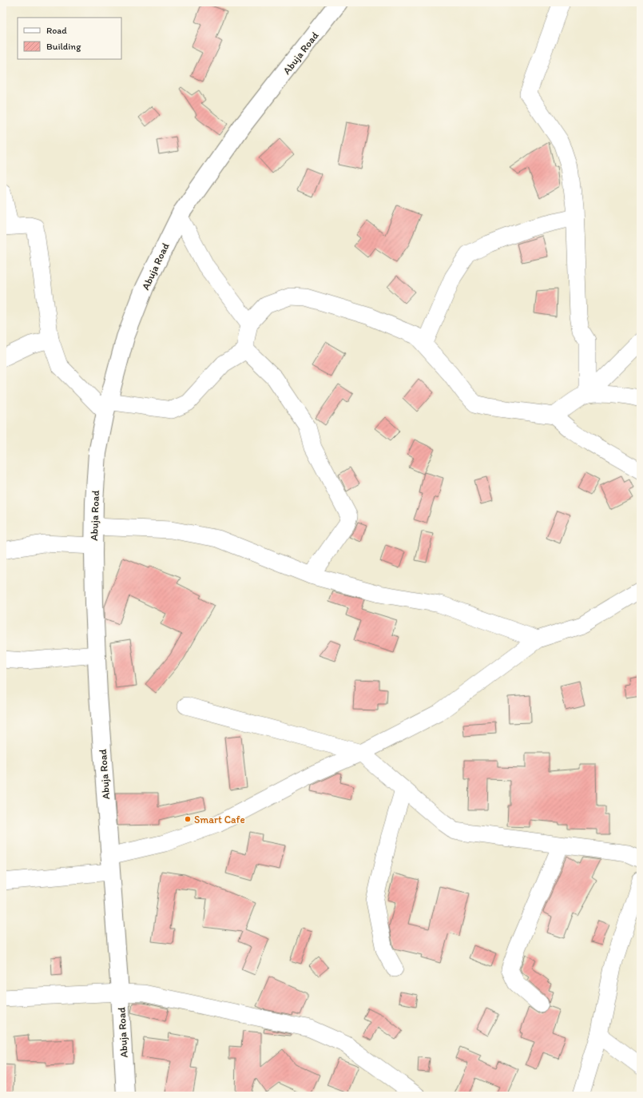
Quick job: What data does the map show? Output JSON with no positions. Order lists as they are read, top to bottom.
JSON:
{
  "streets": {
    "main road": ["Abuja Road"]
  },
  "places": ["Smart Cafe"],
  "legend": ["Road", "Building"]
}
